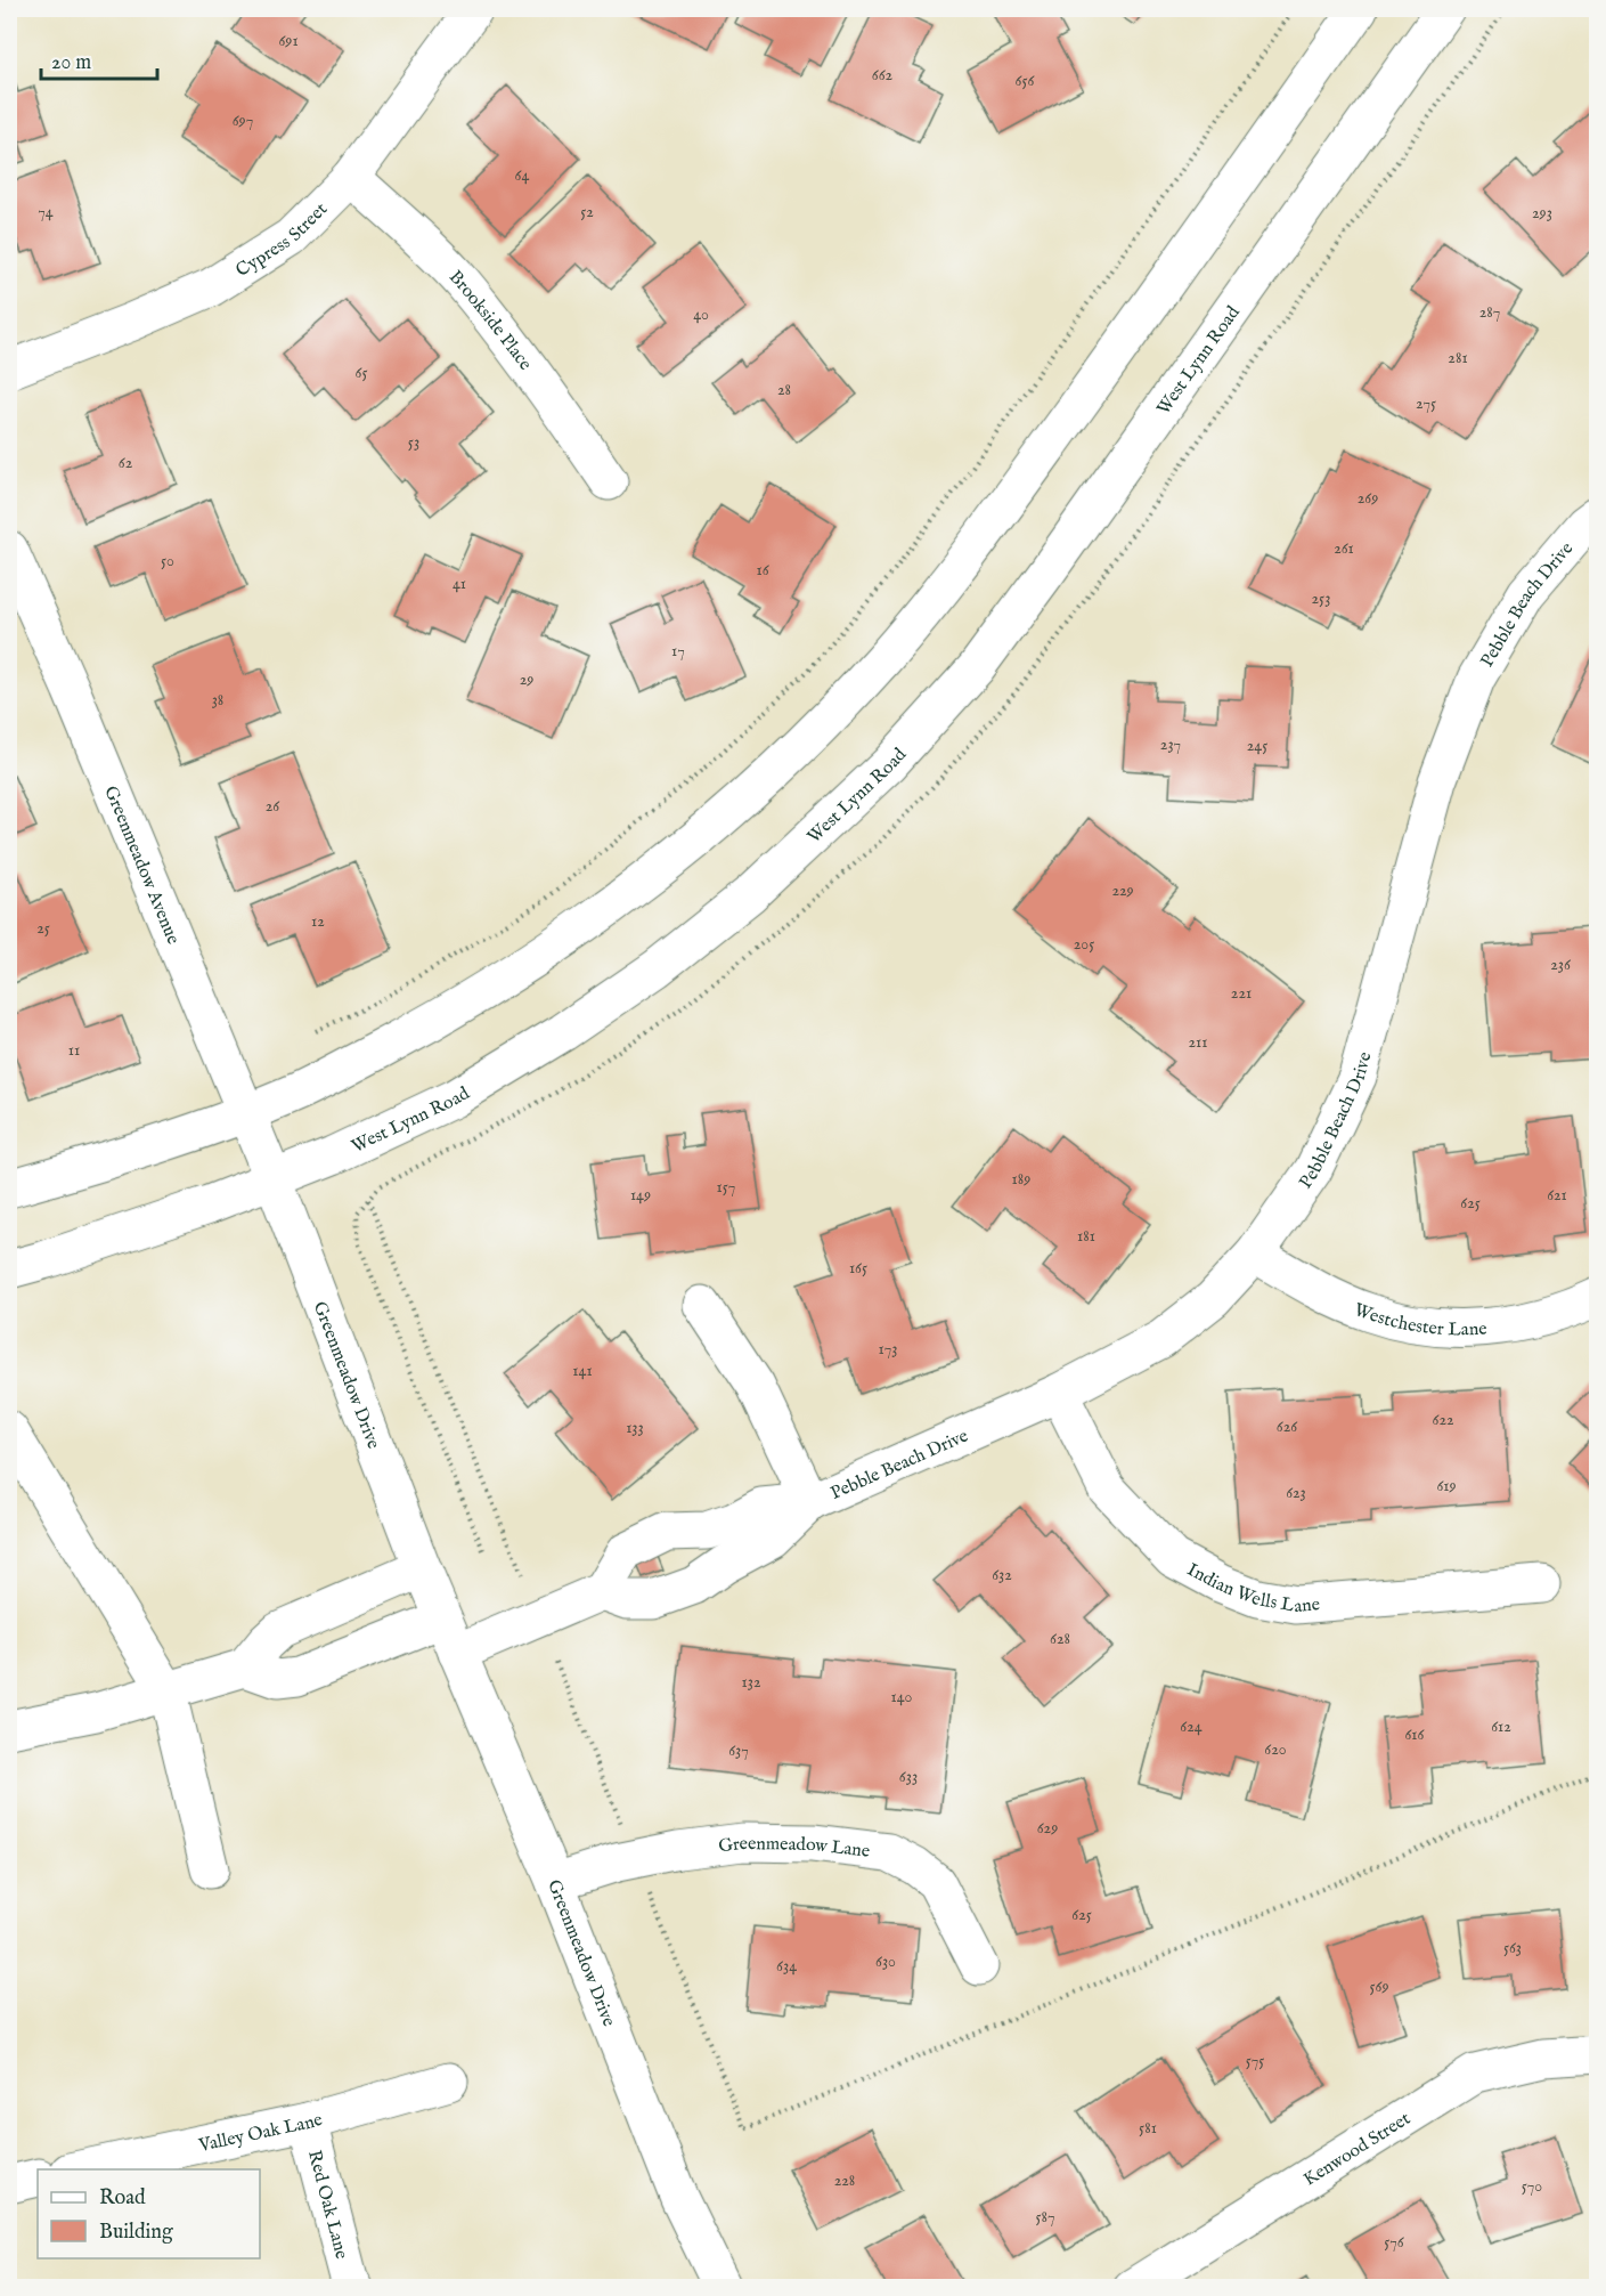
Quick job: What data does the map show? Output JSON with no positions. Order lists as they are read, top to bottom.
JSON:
{
  "streets": {
    "street": [
      "Cypress Street",
      "Brookside Place",
      "West Lynn Road",
      "Pebble Beach Drive",
      "Greenmeadow Avenue",
      "Westchester Lane",
      "Greenmeadow Drive",
      "Indian Wells Lane",
      "Greenmeadow Lane",
      "Valley Oak Lane",
      "Kenwood Street",
      "Red Oak Lane"
    ]
  },
  "crossings": [
    ["Cypress Street", "Brookside Place"],
    ["West Lynn Road", "Greenmeadow Avenue"],
    ["West Lynn Road", "Greenmeadow Drive"],
    ["Pebble Beach Drive", "Westchester Lane"],
    ["Pebble Beach Drive", "Indian Wells Lane"],
    ["Greenmeadow Avenue", "Greenmeadow Drive"],
    ["Greenmeadow Drive", "Greenmeadow Lane"],
    ["Valley Oak Lane", "Red Oak Lane"]
  ],
  "house_numbers": [
    "691",
    "662",
    "656",
    "697",
    "64",
    "74",
    "52",
    "293",
    "287",
    "40",
    "281",
    "65",
    "28",
    "275",
    "53",
    "62",
    "269",
    "261",
    "50",
    "16",
    "41",
    "253",
    "17",
    "29",
    "38",
    "237",
    "245",
    "26",
    "229",
    "12",
    "25",
    "205",
    "236",
    "221",
    "211",
    "11",
    "189",
    "157",
    "149",
    "621",
    "625",
    "181",
    "165",
    "173",
    "141",
    "622",
    "626",
    "133",
    "619",
    "623",
    "632",
    "628",
    "132",
    "140",
    "624",
    "612",
    "616",
    "620",
    "637",
    "633",
    "629",
    "625",
    "563",
    "630",
    "634",
    "569",
    "575",
    "581",
    "228",
    "570",
    "587",
    "576"
  ],
  "legend": ["Road", "Building"],
  "scale_bar": "20 m"
}
